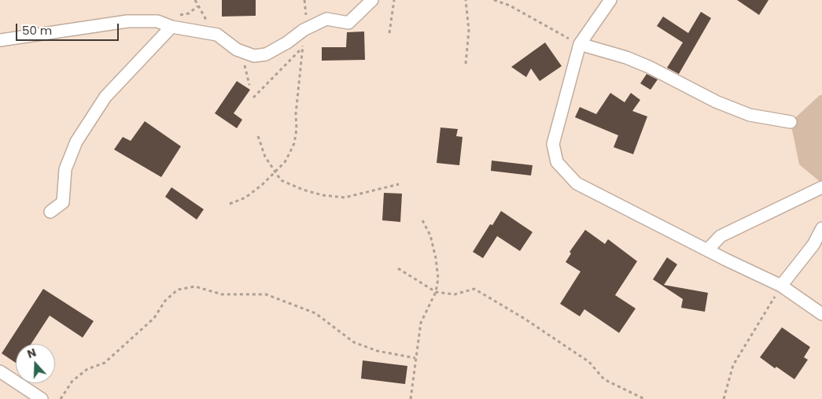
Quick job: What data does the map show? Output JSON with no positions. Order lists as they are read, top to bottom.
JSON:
{
  "scale_bar": "50 m",
  "north": "top"
}
